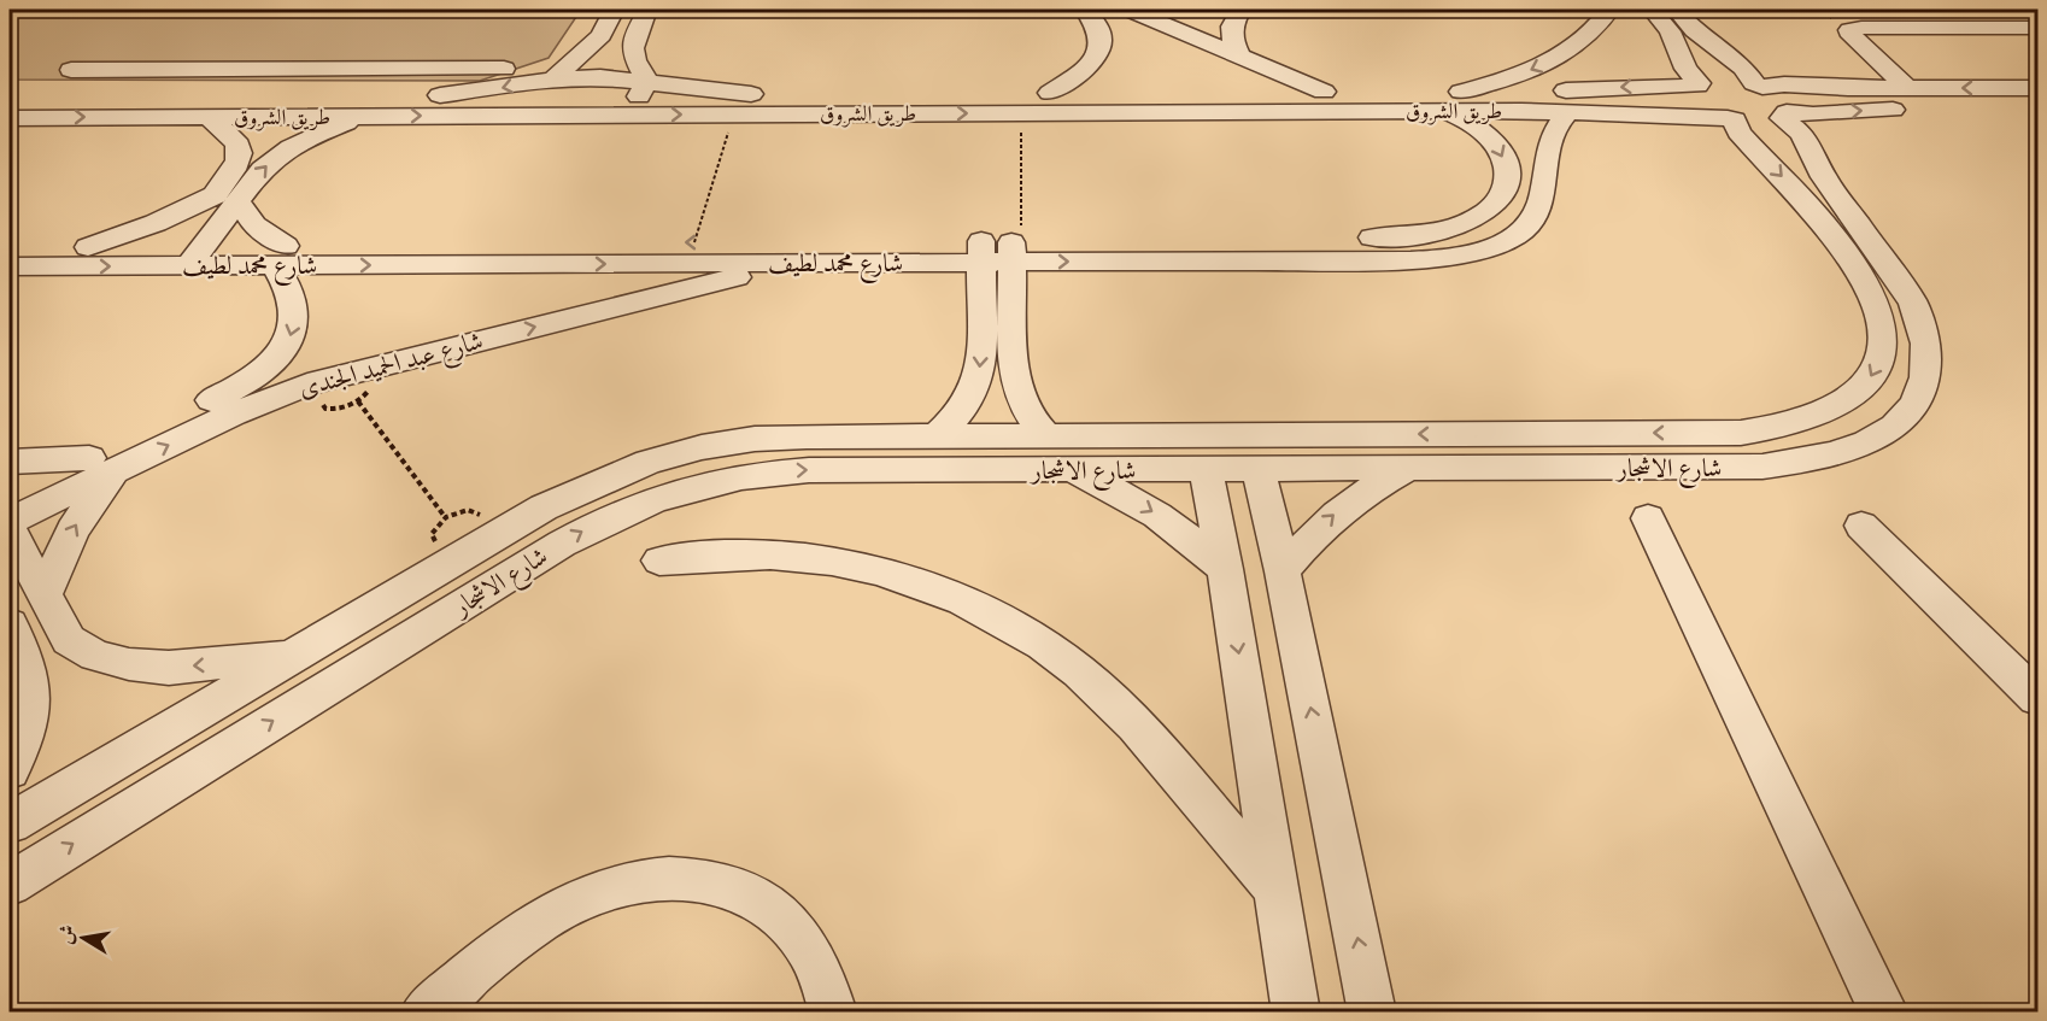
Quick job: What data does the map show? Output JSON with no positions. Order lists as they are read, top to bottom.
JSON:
{
  "streets": {
    "street": [
      "طريق الشروق",
      "شارع محمد لطيف",
      "شارع عبد الحميد الجندى",
      "شارع الاشجار"
    ]
  },
  "crossings": [
    ["طريق الشروق", "شارع محمد لطيف"],
    ["طريق الشروق", "شارع الاشجار"],
    ["شارع محمد لطيف", "شارع عبد الحميد الجندى"]
  ],
  "north": "left"
}
